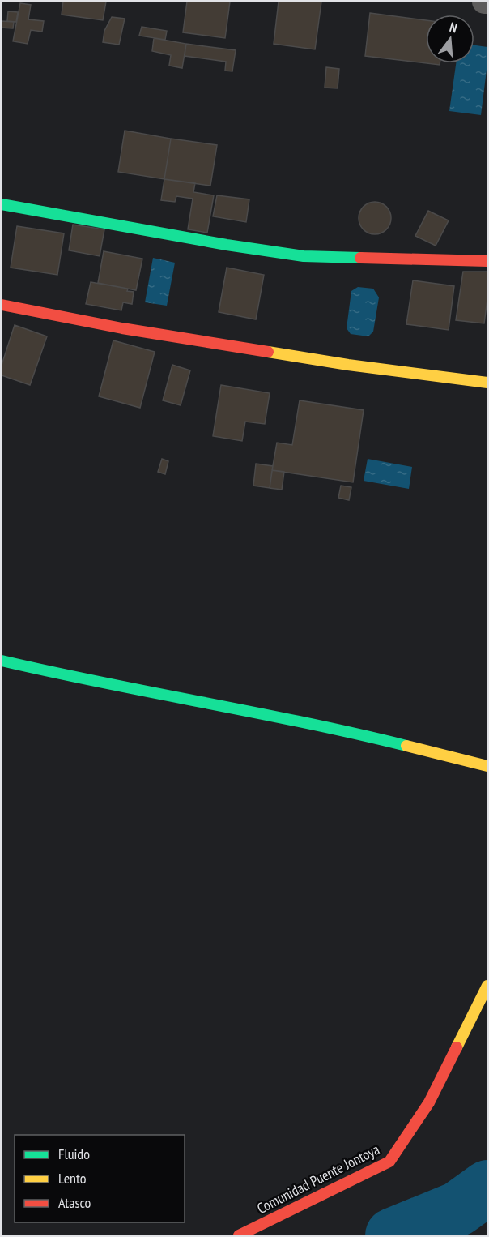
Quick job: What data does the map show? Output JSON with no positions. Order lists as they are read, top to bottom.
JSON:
{
  "streets": {
    "street": ["Comunidad Puente Jontoya"]
  },
  "legend": ["Fluido", "Lento", "Atasco"],
  "north": "top"
}
